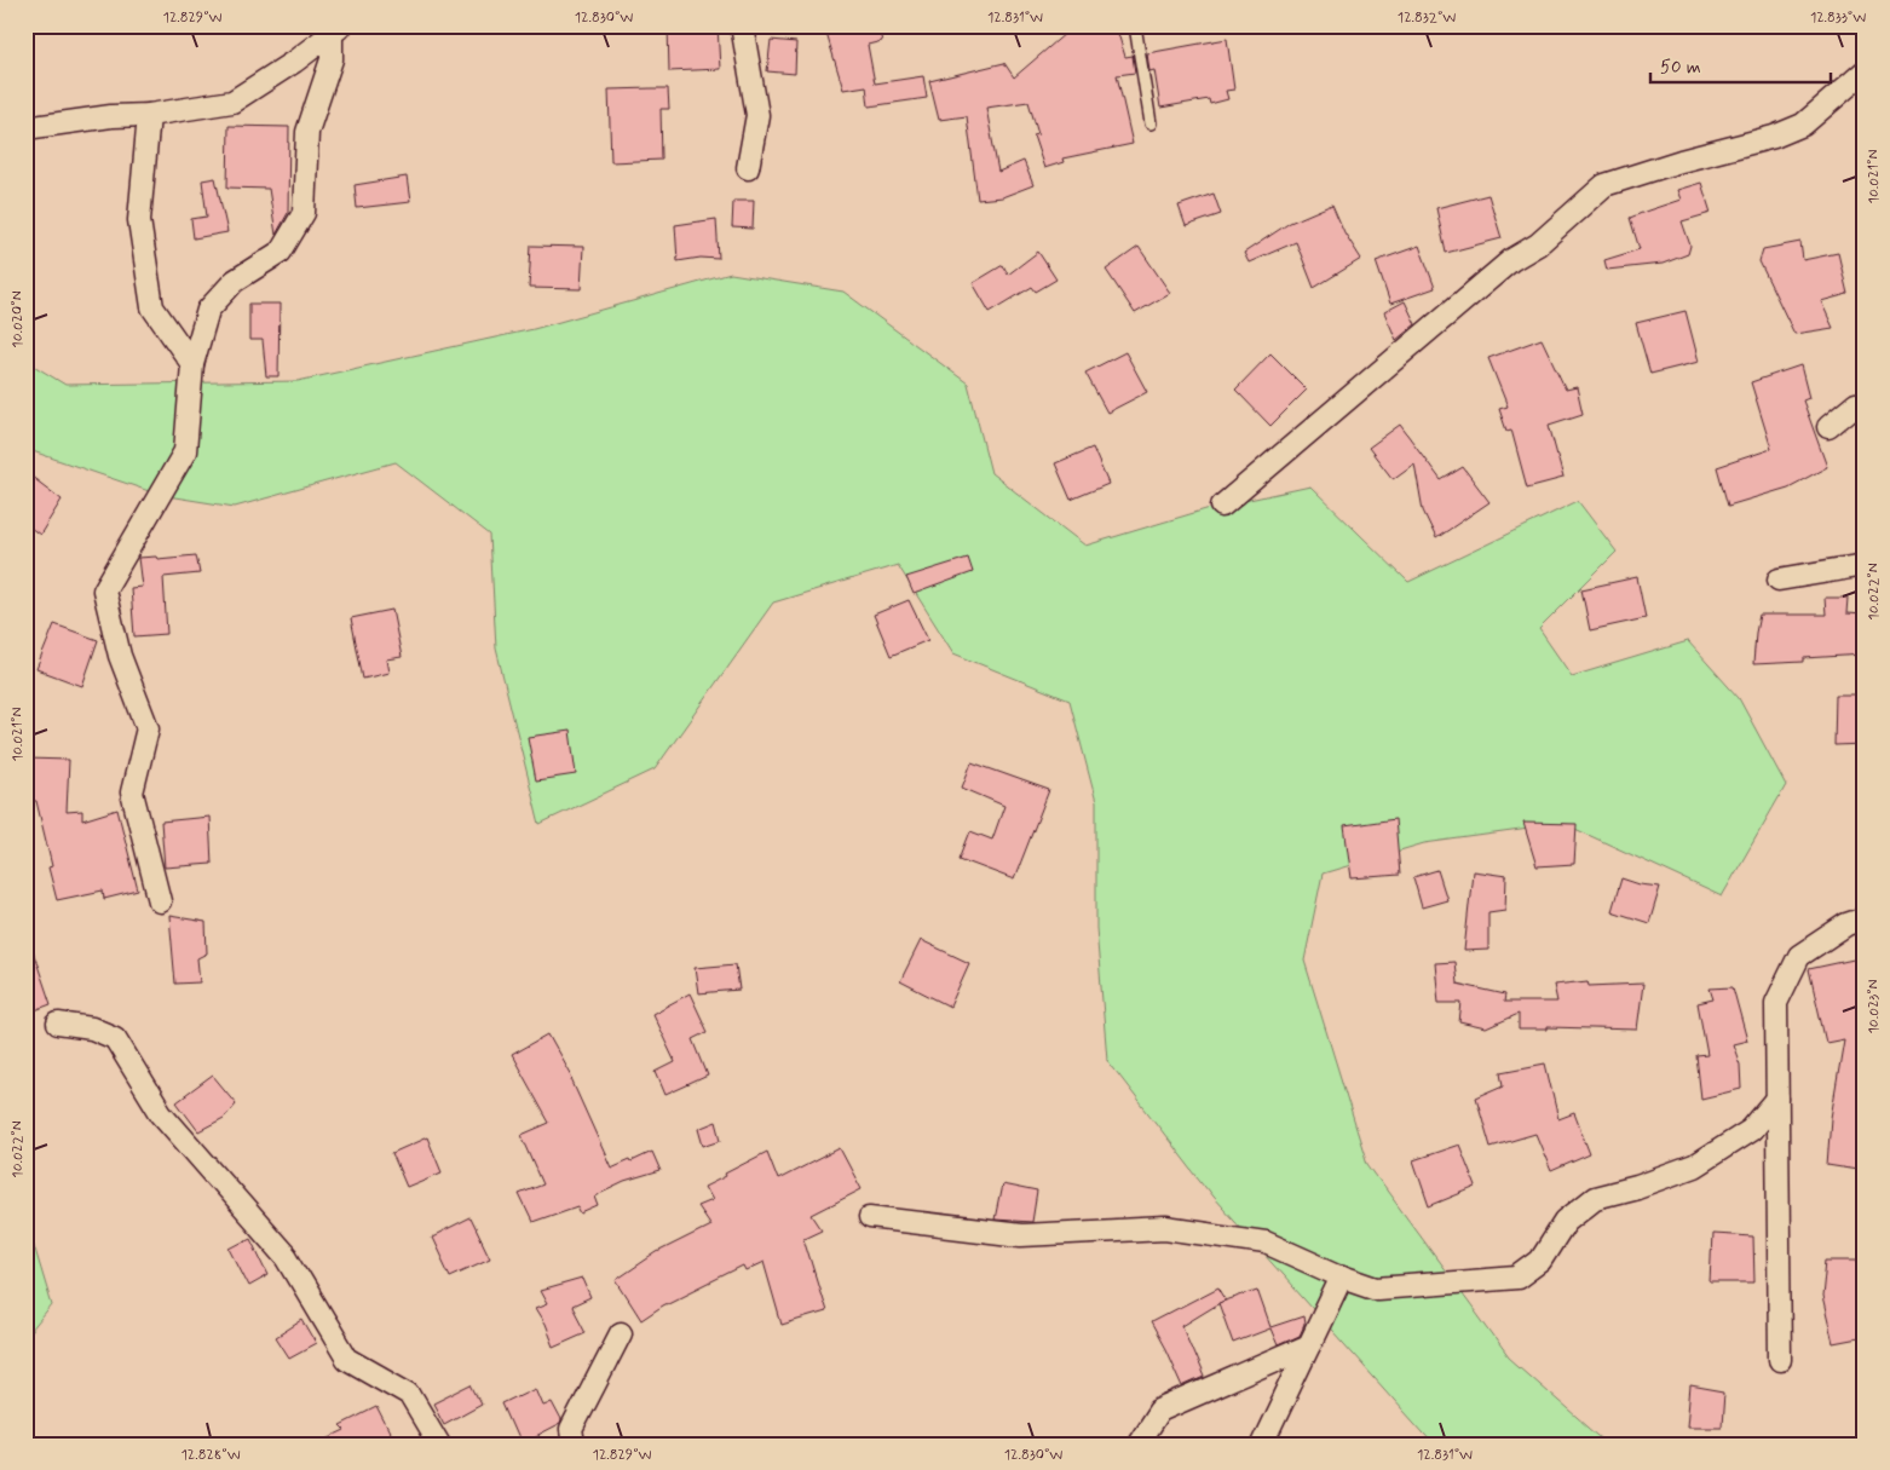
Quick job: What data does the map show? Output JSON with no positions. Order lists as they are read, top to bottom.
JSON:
{
  "scale_bar": "50 m",
  "coordinates": [
    "12.829°W",
    "12.830°W",
    "12.831°W",
    "12.832°W",
    "12.833°W",
    "10.021°N",
    "10.020°N",
    "10.022°N",
    "10.023°N",
    "12.828°W"
  ]
}
